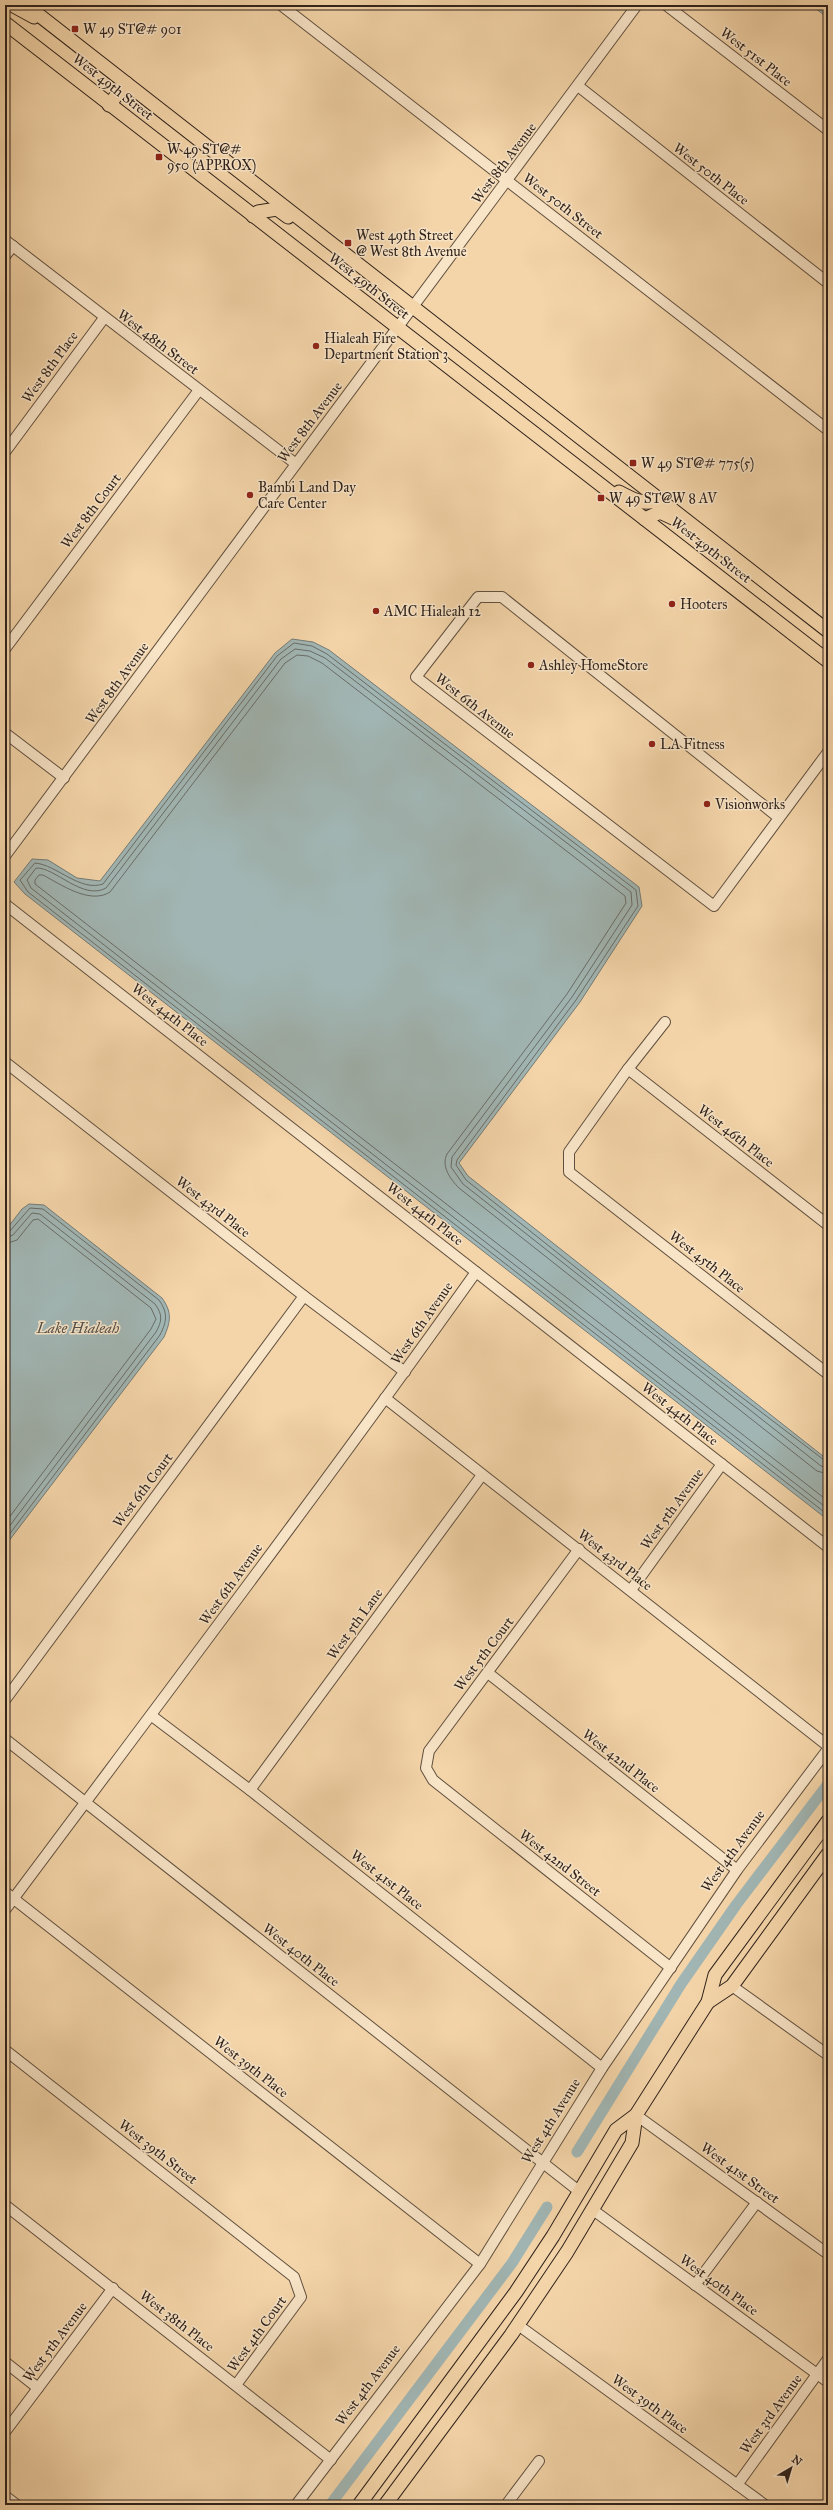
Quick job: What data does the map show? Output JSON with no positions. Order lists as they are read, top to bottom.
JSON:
{
  "streets": {
    "main road": ["West 49th Street"],
    "street": [
      "West 51st Place",
      "West 8th Avenue",
      "West 50th Place",
      "West 50th Street",
      "West 48th Street",
      "West 8th Place",
      "West 8th Court",
      "West 6th Avenue",
      "West 44th Place",
      "West 46th Place",
      "West 43rd Place",
      "West 45th Place",
      "West 6th Court",
      "West 5th Avenue",
      "West 5th Lane",
      "West 5th Court",
      "West 42nd Place",
      "West 4th Avenue",
      "West 42nd Street",
      "West 41st Place",
      "West 40th Place",
      "West 39th Place",
      "West 39th Street",
      "West 41st Street",
      "West 38th Place",
      "West 4th Court",
      "West 3rd Avenue"
    ]
  },
  "crossings": [
    ["West 49th Street", "West 8th Avenue"],
    ["West 8th Avenue", "West 50th Place"],
    ["West 8th Avenue", "West 50th Street"],
    ["West 8th Avenue", "West 48th Street"],
    ["West 48th Street", "West 8th Place"],
    ["West 48th Street", "West 8th Court"],
    ["West 6th Avenue", "West 44th Place"],
    ["West 6th Avenue", "West 43rd Place"],
    ["West 6th Avenue", "West 41st Place"],
    ["West 6th Avenue", "West 40th Place"],
    ["West 6th Avenue", "West 39th Place"],
    ["West 44th Place", "West 5th Avenue"],
    ["West 46th Place", "West 45th Place"],
    ["West 43rd Place", "West 6th Court"],
    ["West 43rd Place", "West 5th Avenue"],
    ["West 43rd Place", "West 5th Lane"],
    ["West 43rd Place", "West 5th Court"],
    ["West 5th Avenue", "West 38th Place"],
    ["West 5th Lane", "West 41st Place"],
    ["West 5th Court", "West 42nd Place"],
    ["West 5th Court", "West 42nd Street"],
    ["West 42nd Place", "West 4th Avenue"],
    ["West 4th Avenue", "West 42nd Street"],
    ["West 4th Avenue", "West 41st Place"],
    ["West 4th Avenue", "West 40th Place"],
    ["West 4th Avenue", "West 39th Place"],
    ["West 4th Avenue", "West 38th Place"],
    ["West 40th Place", "West 3rd Avenue"],
    ["West 39th Place", "West 3rd Avenue"],
    ["West 39th Street", "West 4th Court"],
    ["West 38th Place", "West 4th Court"]
  ],
  "water": ["Lake Hialeah"],
  "places": {
    "transit": [
      "W 49 ST@# 901",
      "W 49 ST@# 950 (APPROX)",
      "West 49th Street @ West 8th Avenue",
      "W 49 ST@# 775(5)",
      "W 49 ST@W 8 AV"
    ],
    "other": [
      "Hialeah Fire Department Station 3",
      "Bambi Land Day Care Center",
      "Hooters",
      "AMC Hialeah 12",
      "Ashley HomeStore",
      "LA Fitness",
      "Visionworks"
    ]
  },
  "north": "top right"
}
